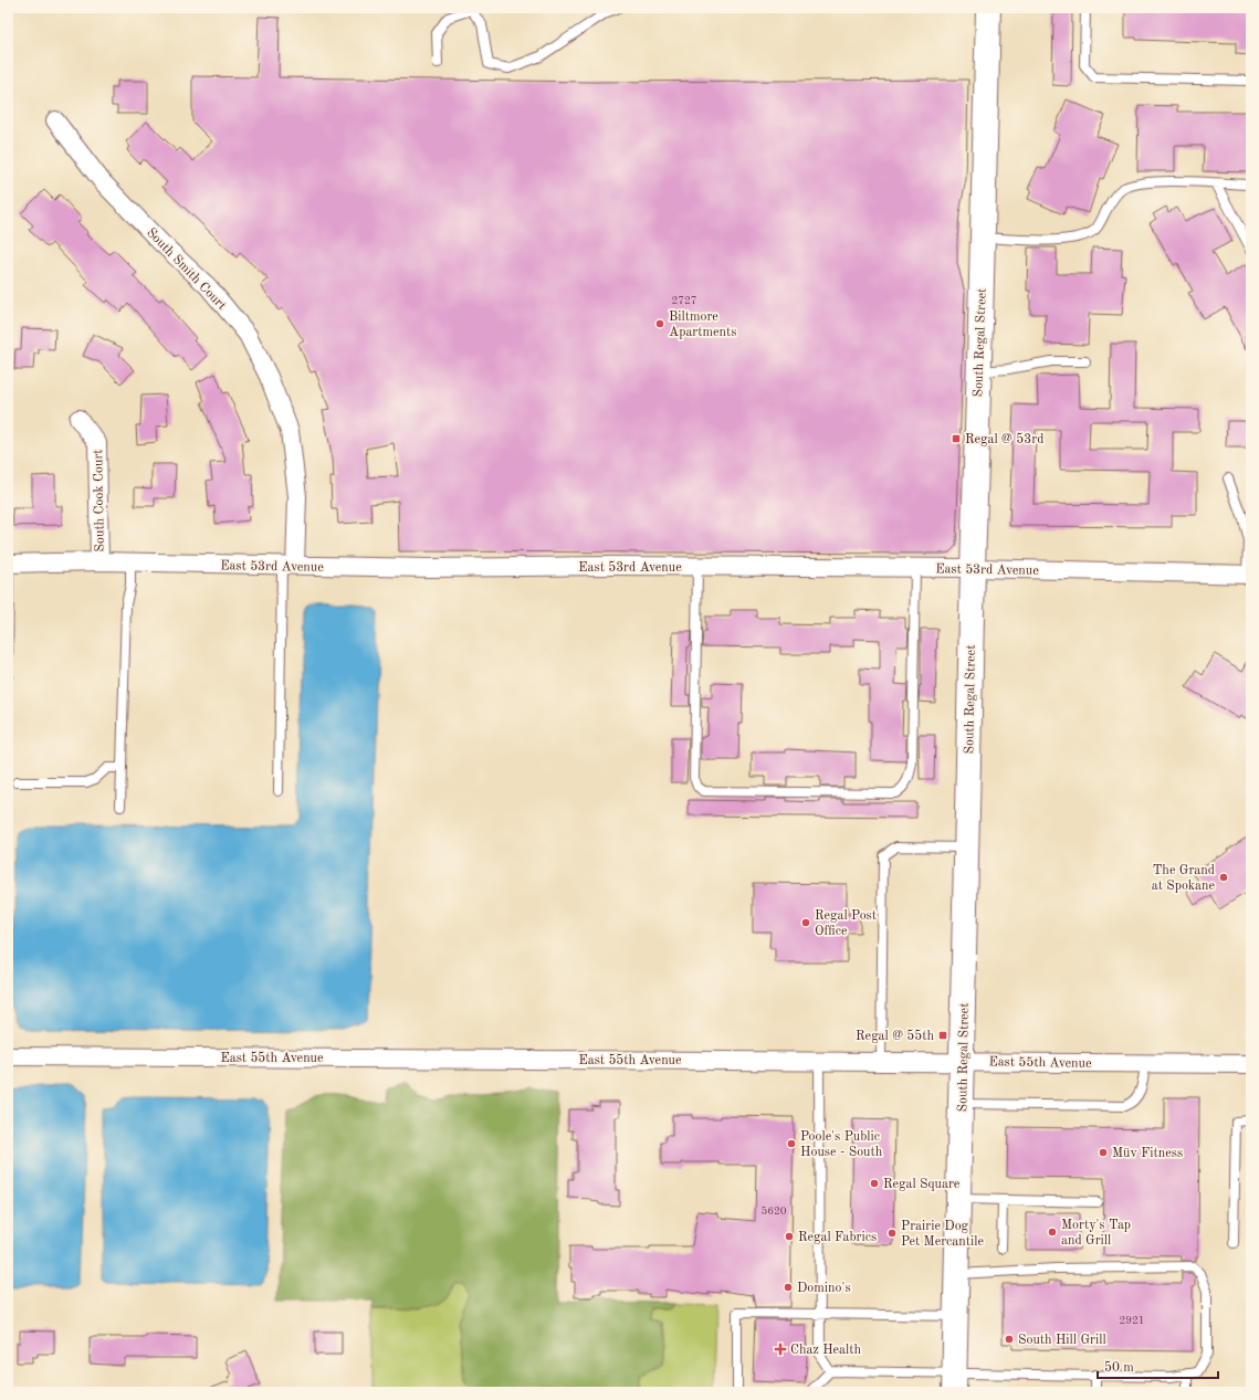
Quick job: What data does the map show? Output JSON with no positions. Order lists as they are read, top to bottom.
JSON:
{
  "streets": {
    "main road": ["South Regal Street"],
    "street": [
      "South Smith Court",
      "South Cook Court",
      "East 53rd Avenue",
      "East 55th Avenue"
    ]
  },
  "crossings": [
    ["South Smith Court", "East 53rd Avenue"],
    ["South Regal Street", "East 53rd Avenue"],
    ["South Regal Street", "East 55th Avenue"],
    ["South Cook Court", "East 53rd Avenue"]
  ],
  "places": {
    "other": [
      "Biltmore Apartments",
      "The Grand at Spokane",
      "Regal Post Office",
      "Poole's Public House - South",
      "Müv Fitness",
      "Regal Square",
      "Morty's Tap and Grill",
      "Prairie Dog Pet Mercantile",
      "Regal Fabrics",
      "Domino's",
      "South Hill Grill"
    ],
    "transit": ["Regal @ 53rd", "Regal @ 55th"],
    "health": ["Chaz Health"]
  },
  "house_numbers": ["2727", "5620", "2921"],
  "scale_bar": "50 m"
}
